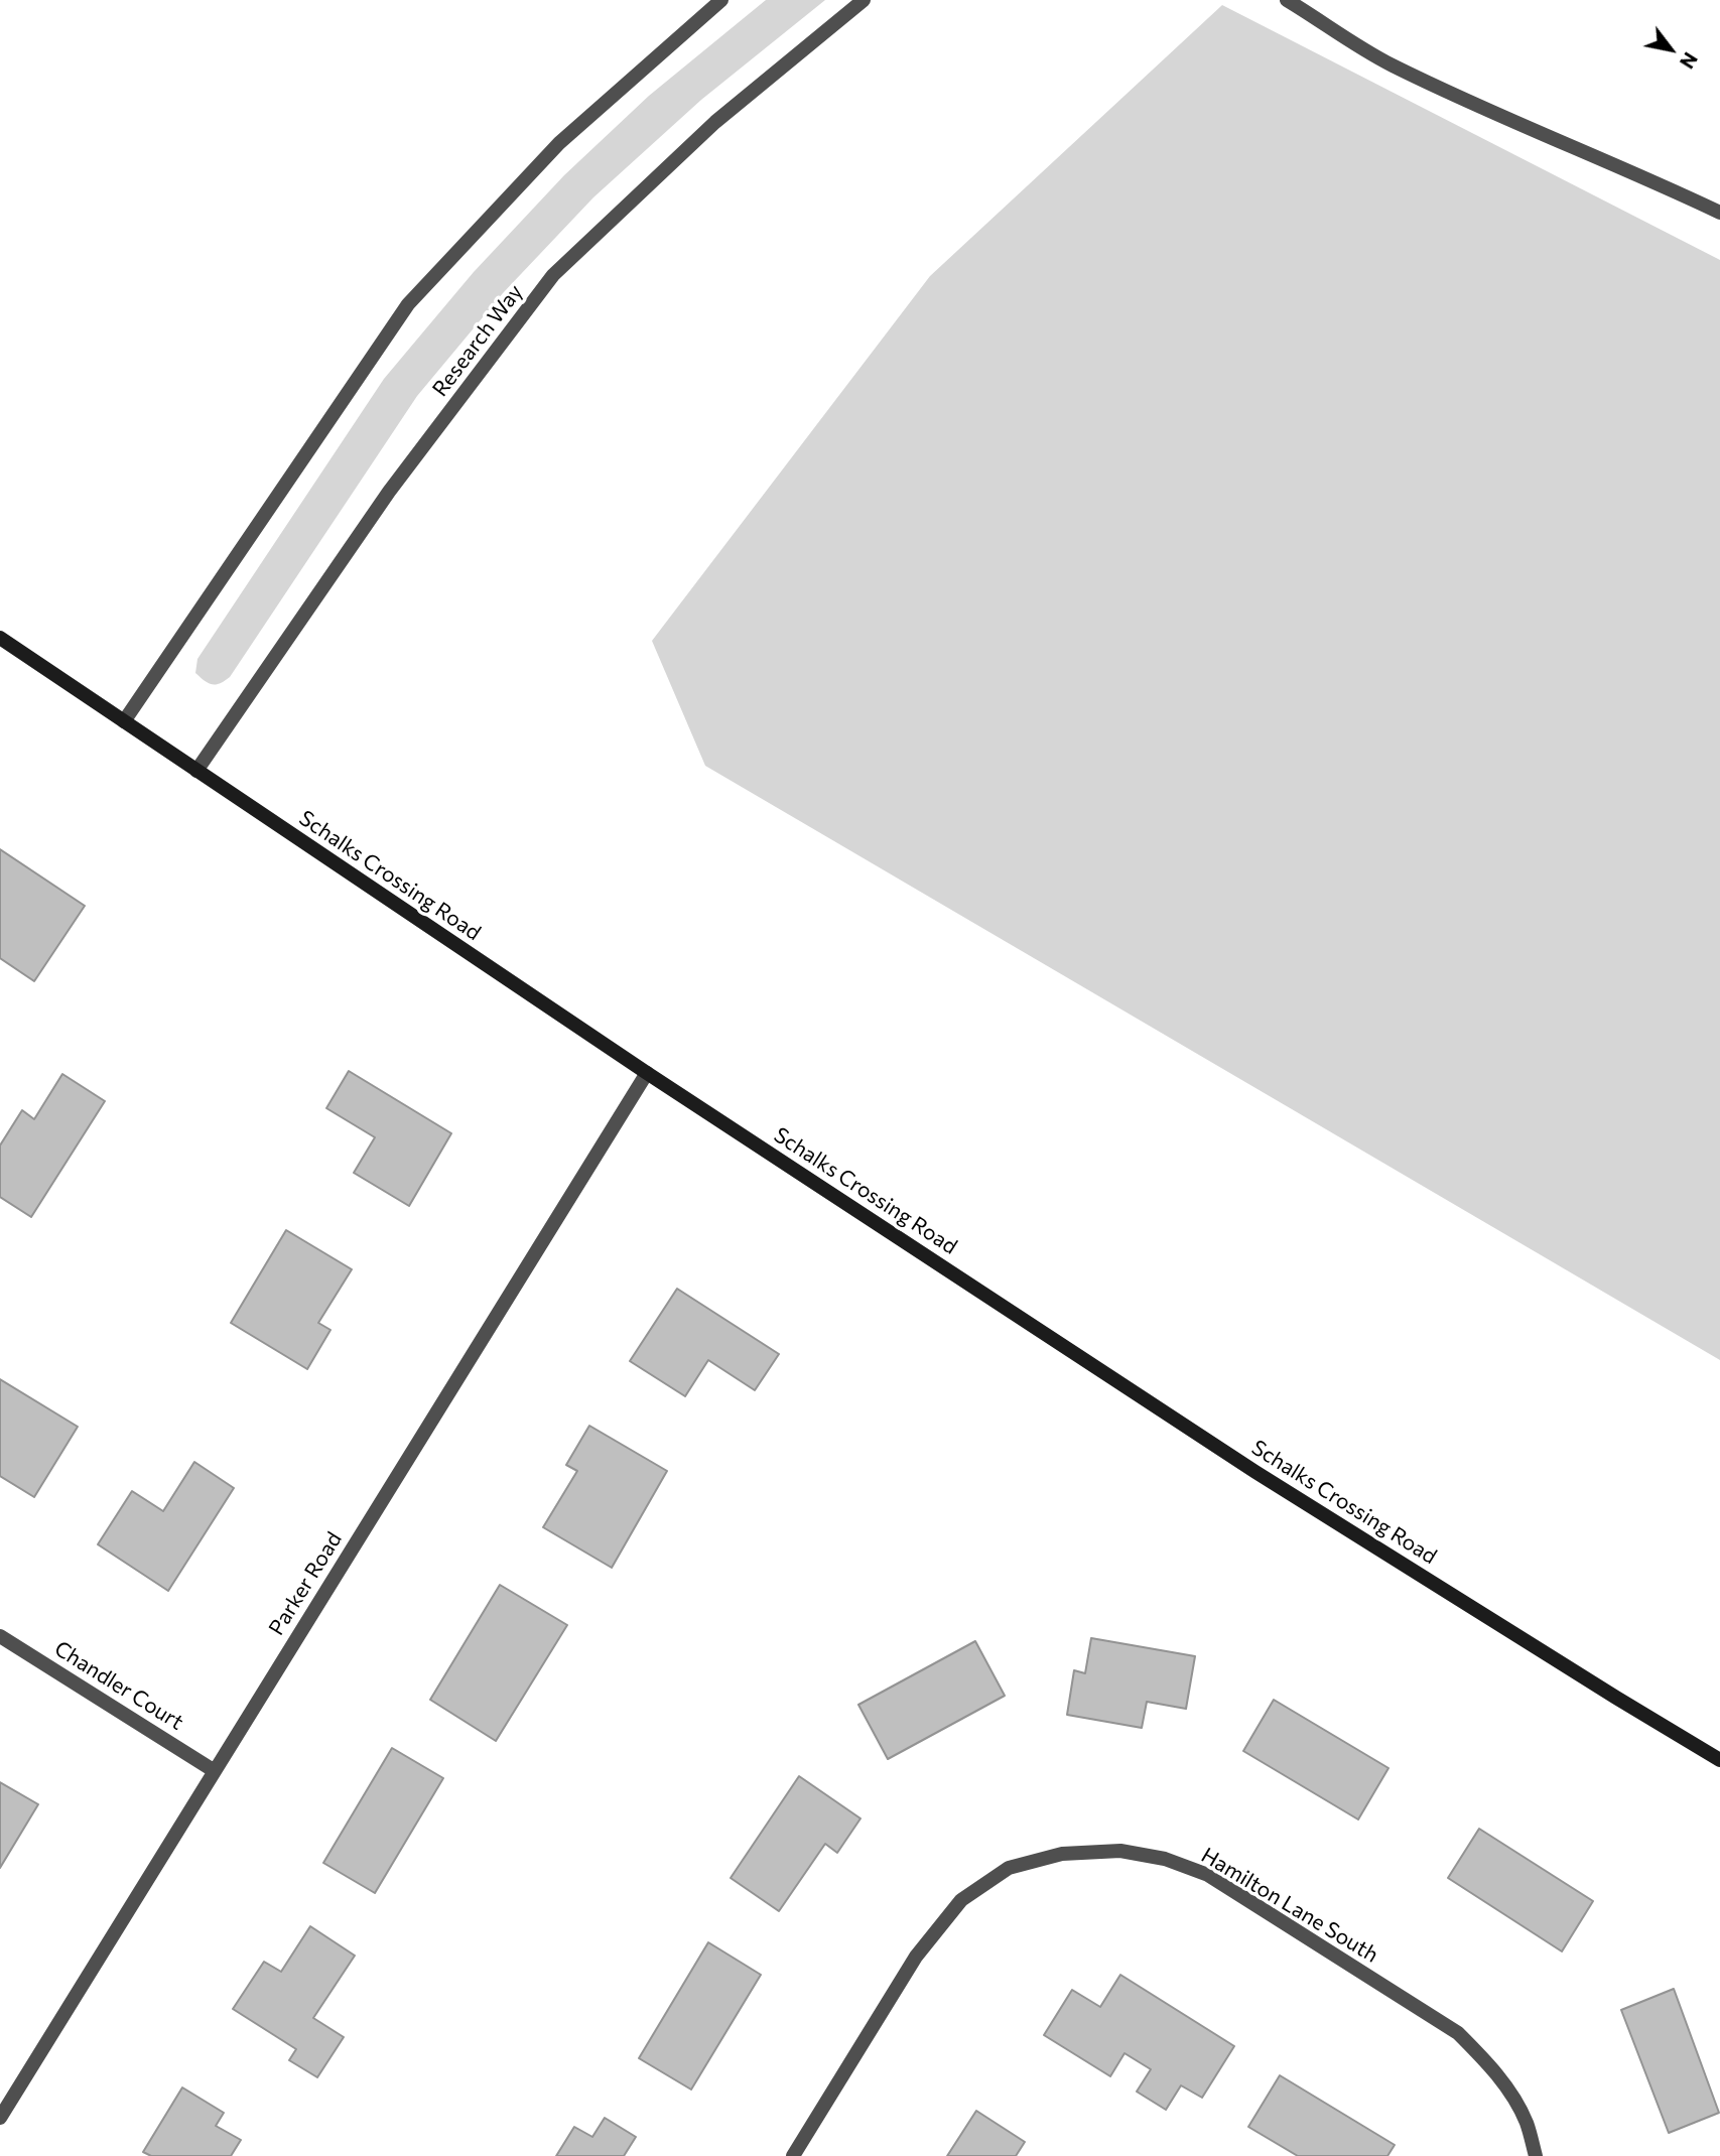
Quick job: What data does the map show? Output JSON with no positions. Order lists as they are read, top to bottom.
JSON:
{
  "streets": {
    "street": [
      "Research Way",
      "Schalks Crossing Road",
      "Parker Road",
      "Chandler Court",
      "Hamilton Lane South"
    ]
  },
  "crossings": [
    ["Research Way", "Schalks Crossing Road"],
    ["Schalks Crossing Road", "Parker Road"],
    ["Parker Road", "Chandler Court"]
  ],
  "north": "bottom right"
}
